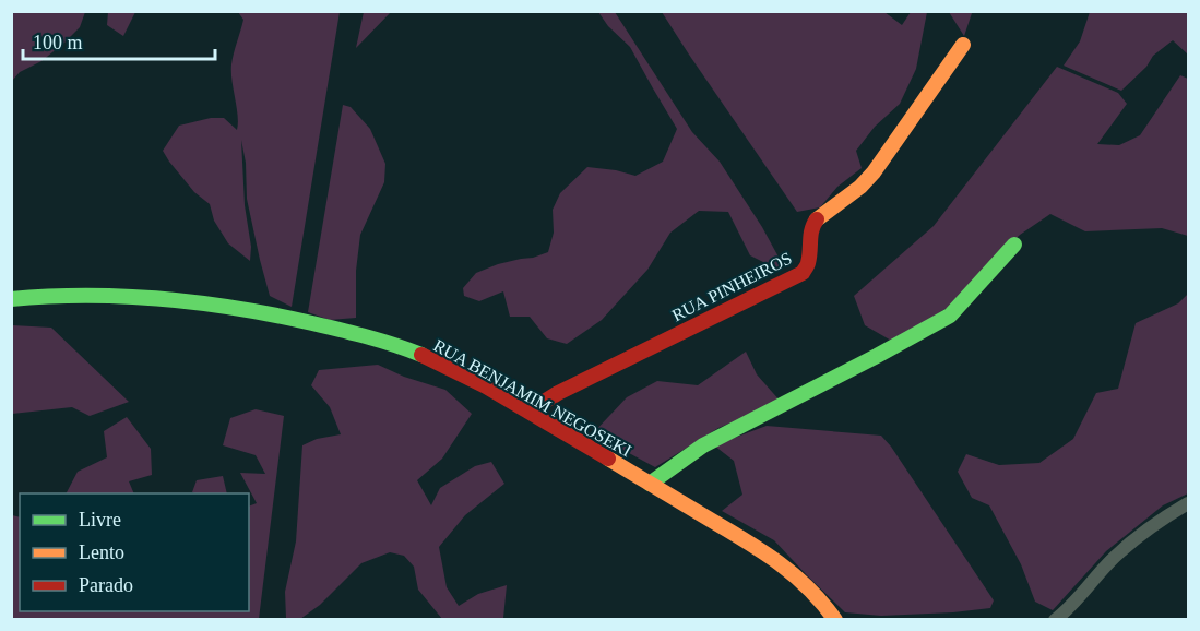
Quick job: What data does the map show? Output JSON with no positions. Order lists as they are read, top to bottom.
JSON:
{
  "streets": {
    "street": ["RUA PINHEIROS", "RUA BENJAMIM NEGOSEKI"]
  },
  "crossings": [
    ["RUA PINHEIROS", "RUA BENJAMIM NEGOSEKI"]
  ],
  "legend": ["Livre", "Lento", "Parado"],
  "scale_bar": "100 m"
}
